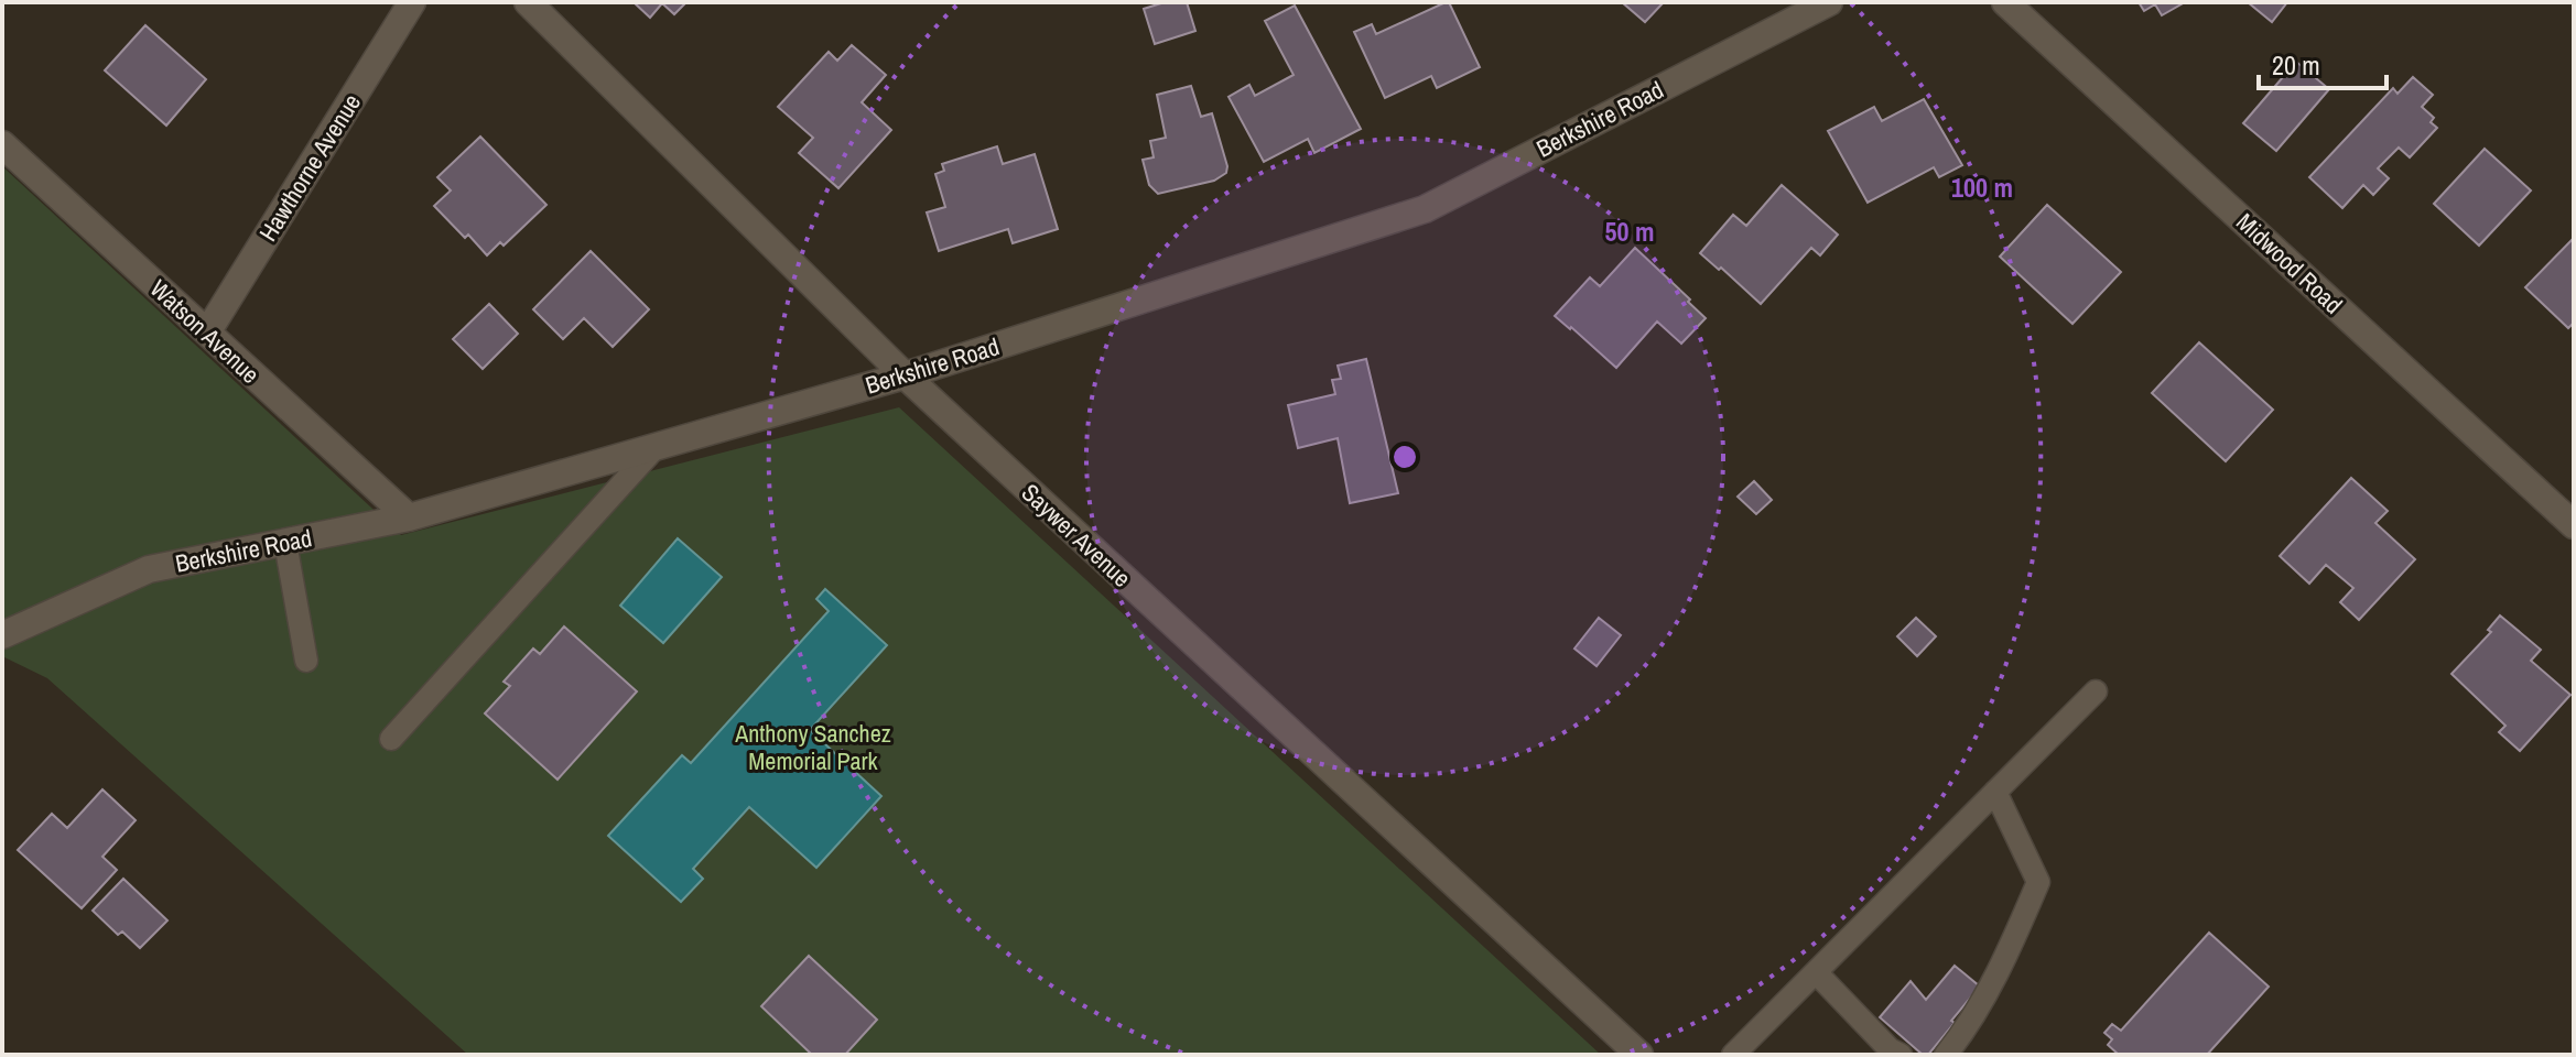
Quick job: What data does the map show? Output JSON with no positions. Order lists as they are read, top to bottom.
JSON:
{
  "streets": {
    "street": [
      "Berkshire Road",
      "Hawthorne Avenue",
      "Midwood Road",
      "Watson Avenue",
      "Saywer Avenue"
    ]
  },
  "crossings": [
    ["Berkshire Road", "Watson Avenue"],
    ["Berkshire Road", "Saywer Avenue"],
    ["Hawthorne Avenue", "Watson Avenue"]
  ],
  "parks": ["Anthony Sanchez Memorial Park"],
  "scale_bar": "20 m",
  "rings": ["100 m", "50 m"]
}
